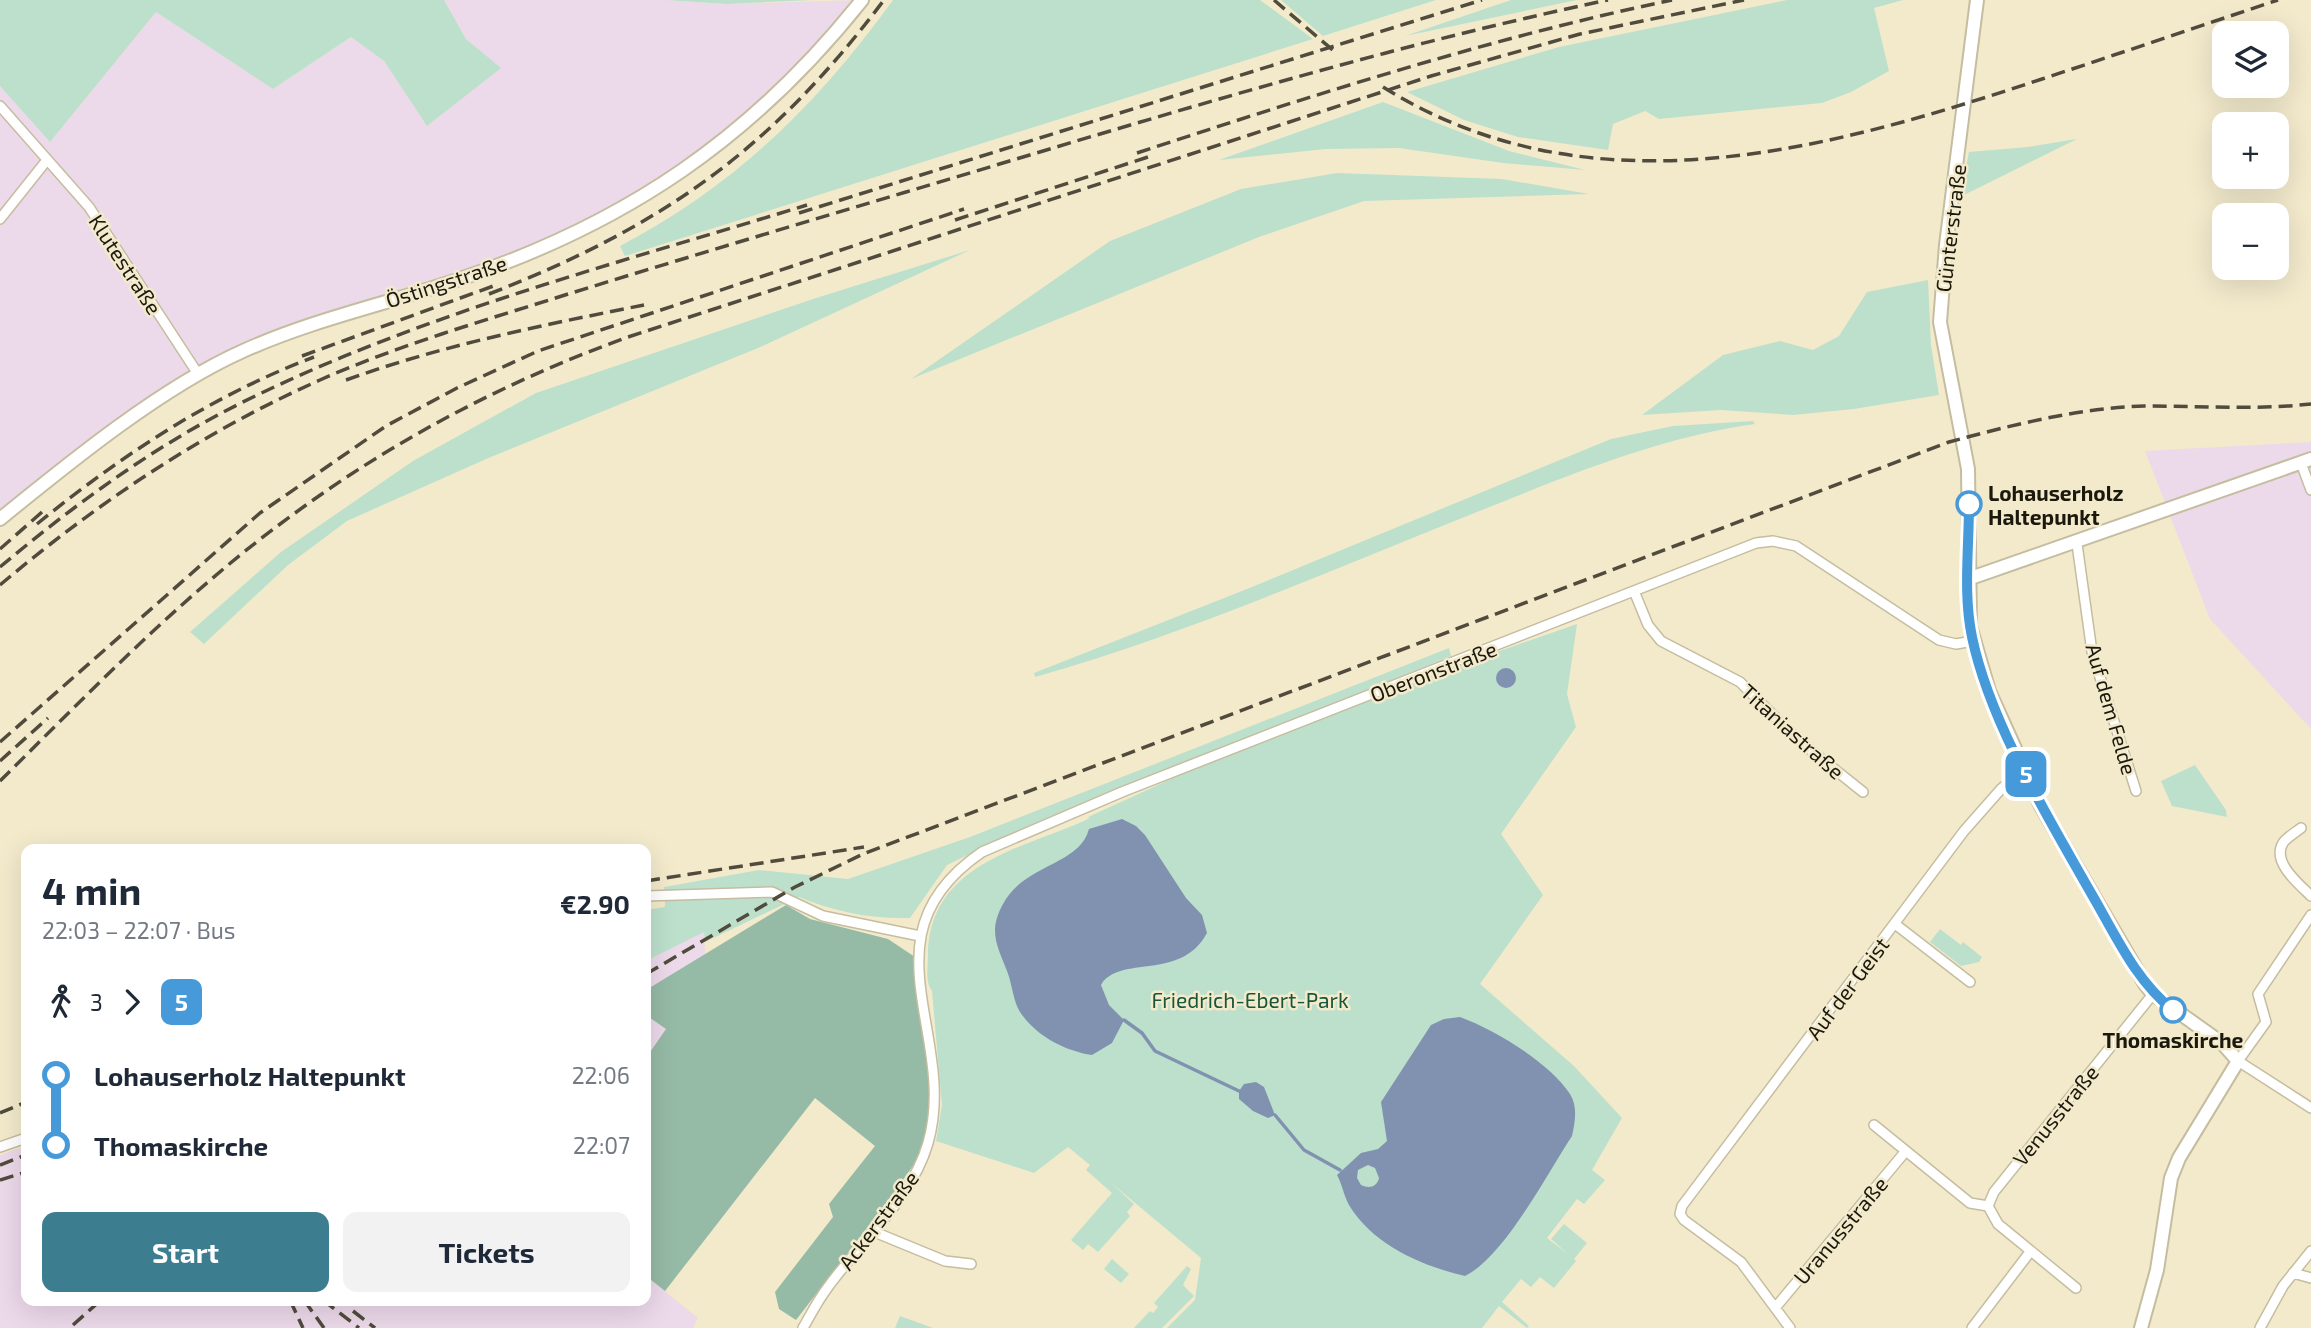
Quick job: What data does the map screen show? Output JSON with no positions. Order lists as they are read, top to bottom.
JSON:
{
  "streets": {
    "street": [
      "Günterstraße",
      "Klutestraße",
      "Östingstraße",
      "Oberonstraße",
      "Auf dem Felde",
      "Titaniastraße",
      "Auf der Geist",
      "Venusstraße",
      "Ackerstraße",
      "Uranusstraße"
    ]
  },
  "crossings": [
    ["Günterstraße", "Oberonstraße"],
    ["Günterstraße", "Auf der Geist"],
    ["Günterstraße", "Venusstraße"],
    ["Klutestraße", "Östingstraße"],
    ["Oberonstraße", "Titaniastraße"],
    ["Oberonstraße", "Ackerstraße"],
    ["Auf der Geist", "Uranusstraße"]
  ],
  "parks": ["Friedrich-Ebert-Park"],
  "places": ["Lohauserholz Haltepunkt", "Thomaskirche"],
  "lines": ["bus line 5"],
  "page": {
    "on_map": "5",
    "map_buttons": ["+", "−"],
    "heading": ["4 min", "22:03 – 22:07 · Bus", "€2.90"],
    "legs": ["3", "5"],
    "list": [
      {
        "name": "Lohauserholz Haltepunkt",
        "value": "22:06"
      },
      {
        "name": "Thomaskirche",
        "value": "22:07"
      }
    ],
    "buttons": ["Start", "Tickets"]
  }
}
